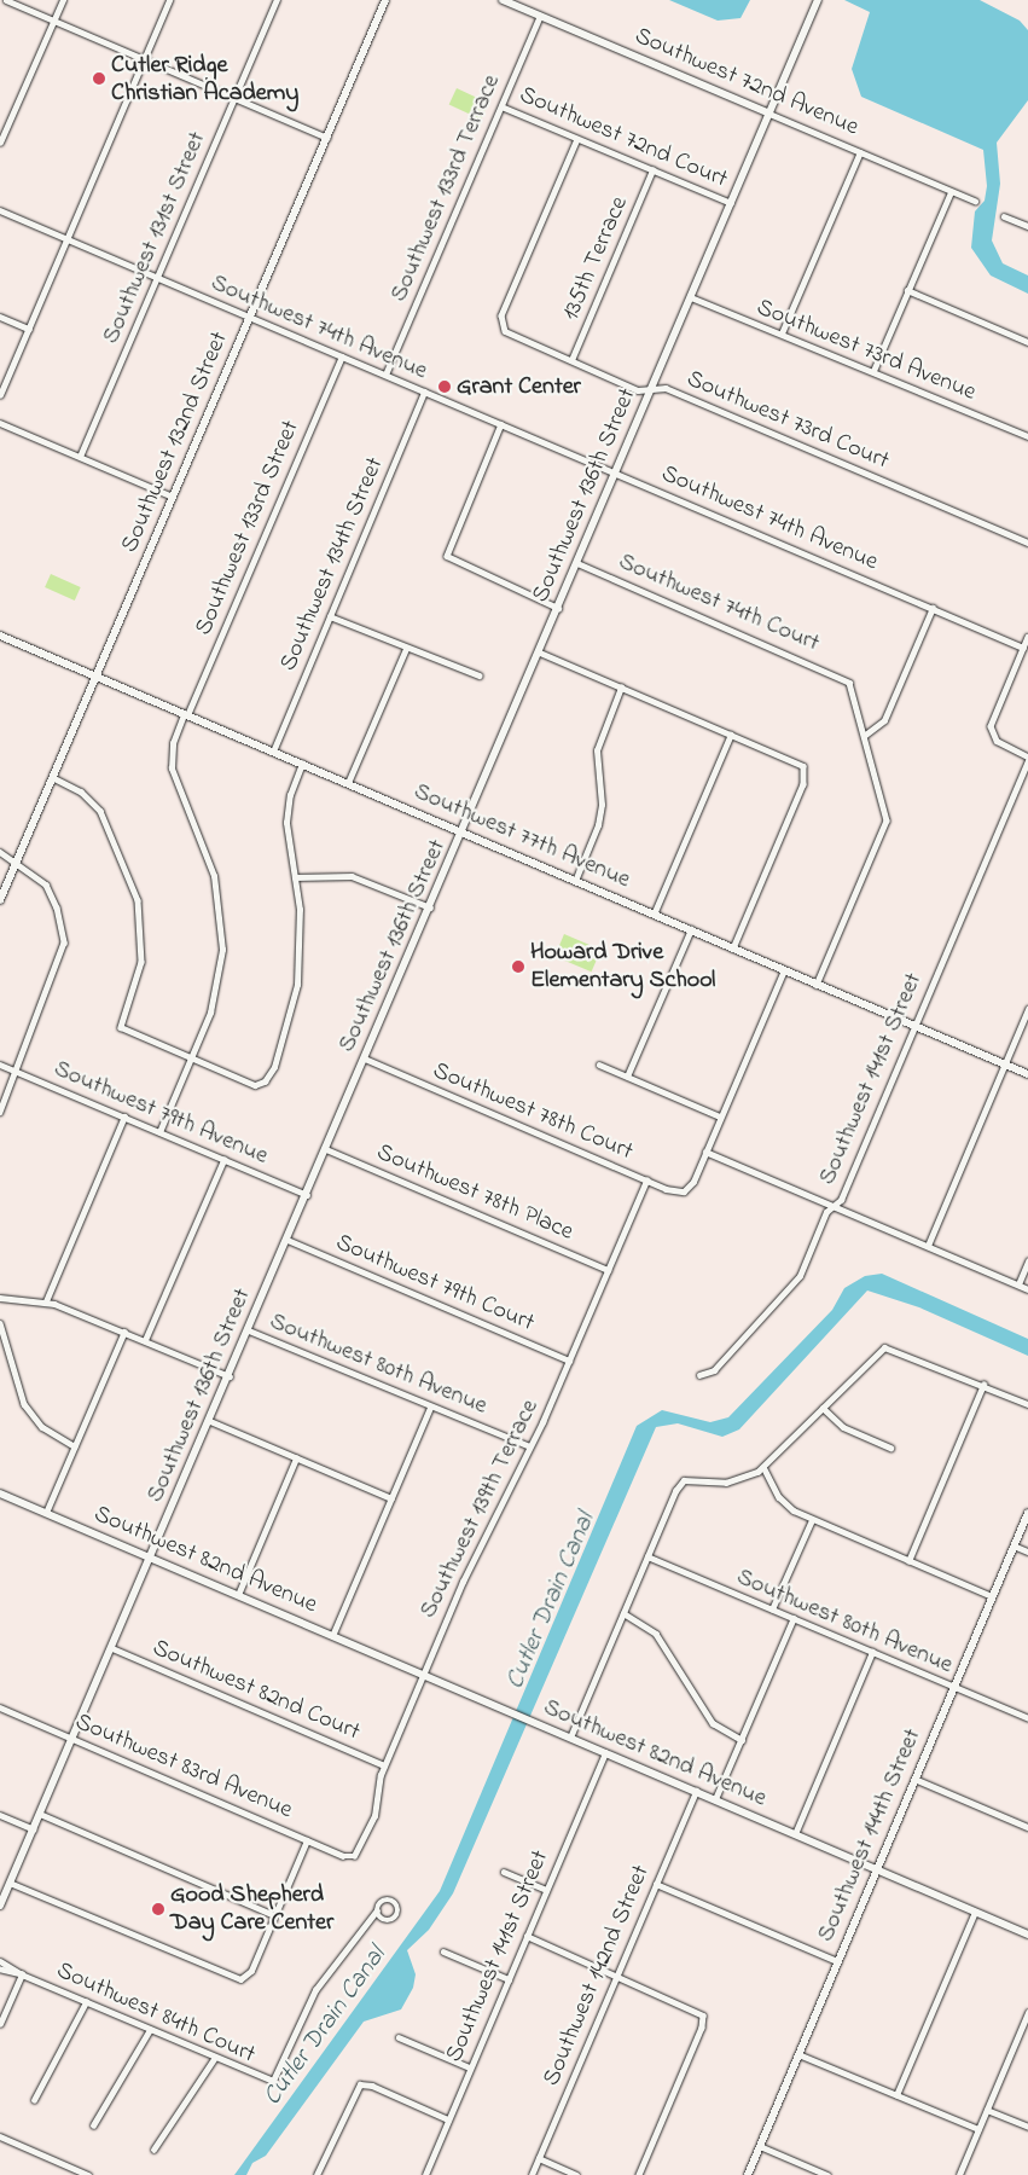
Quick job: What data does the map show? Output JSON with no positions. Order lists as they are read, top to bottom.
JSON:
{
  "streets": {
    "street": [
      "Southwest 72nd Avenue",
      "Southwest 72nd Court",
      "Southwest 133rd Terrace",
      "Southwest 131st Street",
      "135th Terrace",
      "Southwest 74th Avenue",
      "Southwest 73rd Avenue",
      "Southwest 73rd Court",
      "Southwest 132nd Street",
      "Southwest 136th Street",
      "Southwest 133rd Street",
      "Southwest 134th Street",
      "Southwest 74th Court",
      "Southwest 77th Avenue",
      "Southwest 141st Street",
      "Southwest 78th Court",
      "Southwest 79th Avenue",
      "Southwest 78th Place",
      "Southwest 79th Court",
      "Southwest 80th Avenue",
      "Southwest 139th Terrace",
      "Southwest 82nd Avenue",
      "Southwest 82nd Court",
      "Southwest 83rd Avenue",
      "Southwest 144th Street",
      "Southwest 142nd Street",
      "Southwest 84th Court"
    ]
  },
  "crossings": [
    ["Southwest 72nd Avenue", "Southwest 133rd Terrace"],
    ["Southwest 72nd Avenue", "Southwest 136th Street"],
    ["Southwest 72nd Court", "Southwest 133rd Terrace"],
    ["Southwest 72nd Court", "135th Terrace"],
    ["Southwest 72nd Court", "Southwest 73rd Court"],
    ["Southwest 72nd Court", "Southwest 136th Street"],
    ["Southwest 133rd Terrace", "Southwest 74th Avenue"],
    ["Southwest 131st Street", "Southwest 74th Avenue"],
    ["135th Terrace", "Southwest 73rd Court"],
    ["Southwest 74th Avenue", "Southwest 132nd Street"],
    ["Southwest 74th Avenue", "Southwest 136th Street"],
    ["Southwest 74th Avenue", "Southwest 133rd Street"],
    ["Southwest 74th Avenue", "Southwest 134th Street"],
    ["Southwest 73rd Avenue", "Southwest 136th Street"],
    ["Southwest 73rd Court", "Southwest 136th Street"],
    ["Southwest 132nd Street", "Southwest 77th Avenue"],
    ["Southwest 136th Street", "Southwest 74th Court"],
    ["Southwest 136th Street", "Southwest 77th Avenue"],
    ["Southwest 136th Street", "Southwest 78th Court"],
    ["Southwest 136th Street", "Southwest 79th Avenue"],
    ["Southwest 136th Street", "Southwest 78th Place"],
    ["Southwest 136th Street", "Southwest 79th Court"],
    ["Southwest 136th Street", "Southwest 80th Avenue"],
    ["Southwest 136th Street", "Southwest 82nd Avenue"],
    ["Southwest 136th Street", "Southwest 82nd Court"],
    ["Southwest 136th Street", "Southwest 83rd Avenue"],
    ["Southwest 133rd Street", "Southwest 77th Avenue"],
    ["Southwest 134th Street", "Southwest 77th Avenue"],
    ["Southwest 77th Avenue", "Southwest 141st Street"],
    ["Southwest 141st Street", "Southwest 82nd Avenue"],
    ["Southwest 78th Court", "Southwest 139th Terrace"],
    ["Southwest 78th Place", "Southwest 139th Terrace"],
    ["Southwest 79th Court", "Southwest 139th Terrace"],
    ["Southwest 80th Avenue", "Southwest 139th Terrace"],
    ["Southwest 80th Avenue", "Southwest 144th Street"],
    ["Southwest 139th Terrace", "Southwest 82nd Avenue"],
    ["Southwest 139th Terrace", "Southwest 82nd Court"],
    ["Southwest 139th Terrace", "Southwest 83rd Avenue"],
    ["Southwest 82nd Avenue", "Southwest 144th Street"],
    ["Southwest 82nd Avenue", "Southwest 142nd Street"]
  ],
  "water": ["Cutler Drain Canal"],
  "places": [
    "Cutler Ridge Christian Academy",
    "Grant Center",
    "Howard Drive Elementary School",
    "Good Shepherd Day Care Center"
  ]
}
